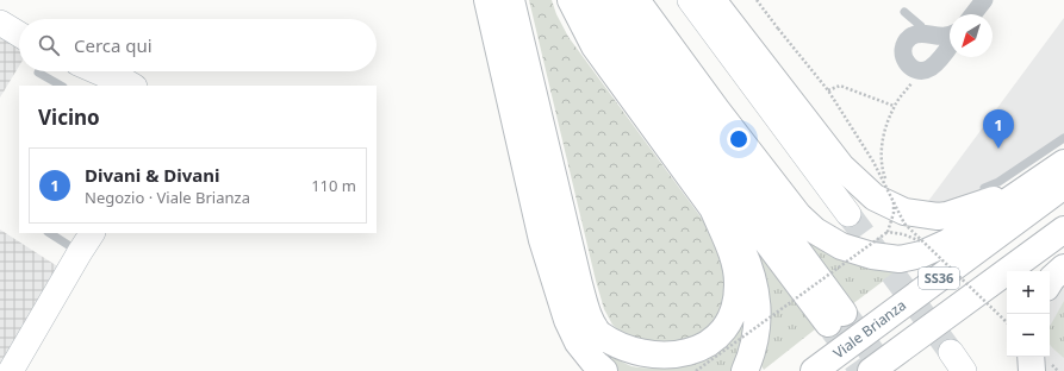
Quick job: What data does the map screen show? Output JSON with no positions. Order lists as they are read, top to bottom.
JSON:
{
  "streets": {
    "highway": ["SS36", "Viale Brianza"]
  },
  "north": "bottom left",
  "page": {
    "search": "Cerca qui",
    "heading": "Vicino",
    "pins": "1",
    "list": [
      {
        "mark": "1",
        "name": "Divani & Divani",
        "note": "Negozio · Viale Brianza",
        "value": "110 m"
      }
    ],
    "map_buttons": ["+", "−"]
  }
}
